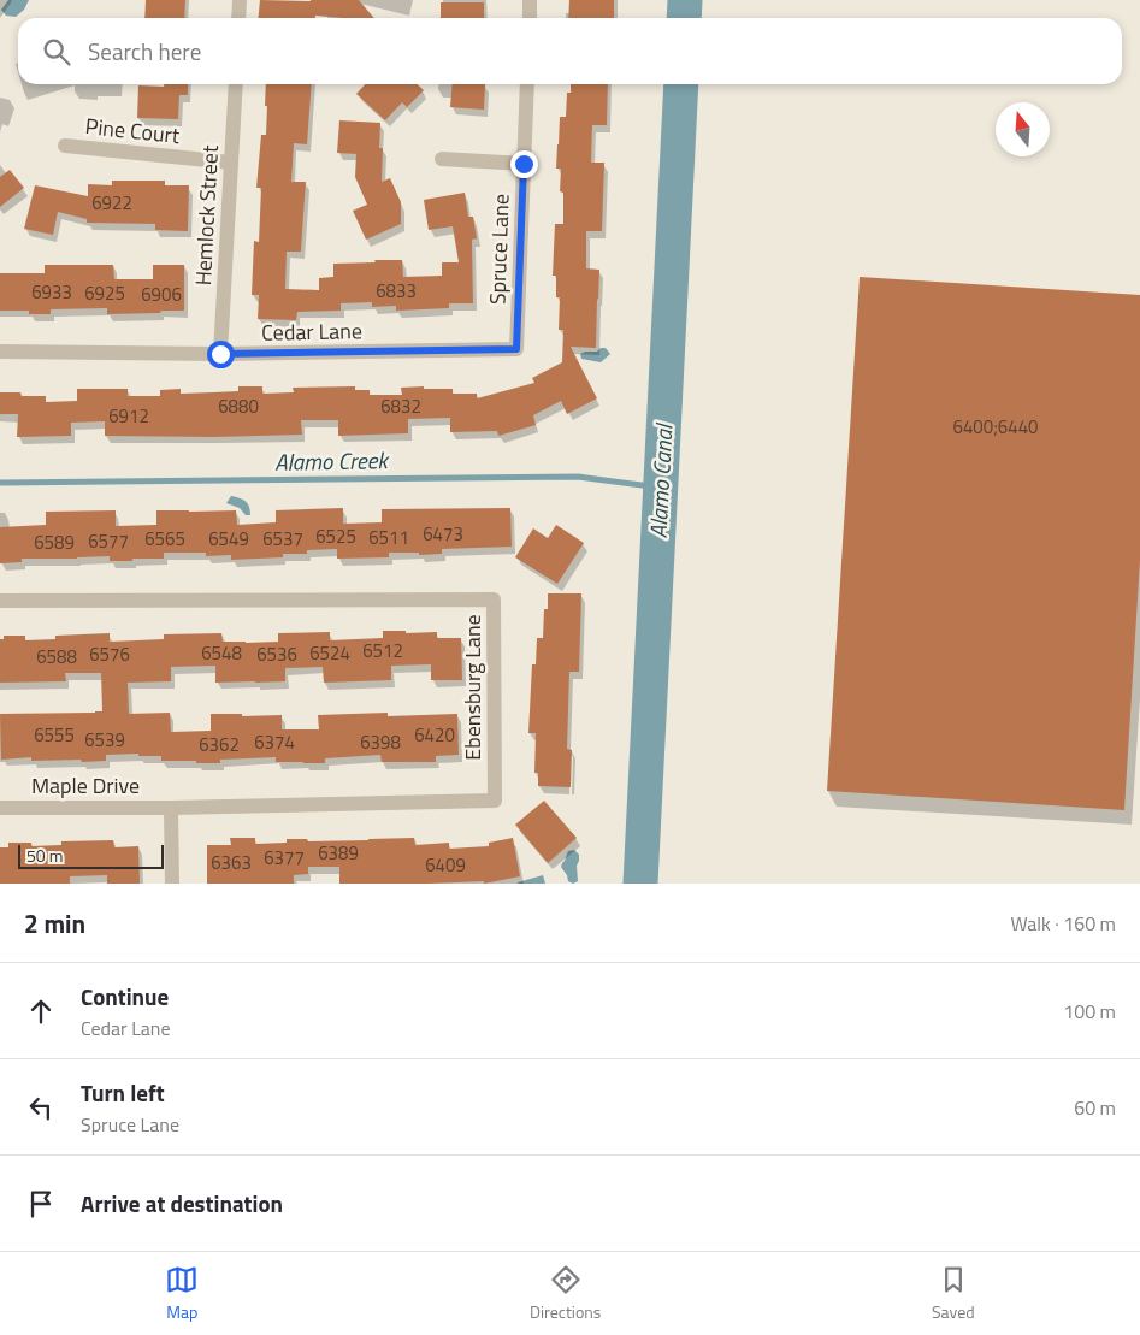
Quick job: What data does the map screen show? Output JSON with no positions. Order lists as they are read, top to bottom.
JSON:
{
  "streets": {
    "street": [
      "Pine Court",
      "Hemlock Street",
      "Spruce Lane",
      "Cedar Lane",
      "Ebensburg Lane",
      "Maple Drive"
    ]
  },
  "crossings": [
    ["Pine Court", "Hemlock Street"],
    ["Hemlock Street", "Cedar Lane"],
    ["Spruce Lane", "Cedar Lane"],
    ["Ebensburg Lane", "Maple Drive"]
  ],
  "water": ["Alamo Creek", "Alamo Canal"],
  "house_numbers": [
    "6922",
    "6833",
    "6933",
    "6925",
    "6906",
    "6880",
    "6832",
    "6912",
    "6400;6440",
    "6473",
    "6525",
    "6511",
    "6565",
    "6549",
    "6537",
    "6577",
    "6589",
    "6512",
    "6548",
    "6524",
    "6576",
    "6536",
    "6588",
    "6555",
    "6420",
    "6539",
    "6374",
    "6398",
    "6362",
    "6389",
    "6377",
    "6363",
    "6409"
  ],
  "scale_bar": "50 m",
  "north": "top",
  "page": {
    "search": "Search here",
    "scale": "50 m",
    "heading": ["2 min", "Walk · 160 m"],
    "list": [
      ["Continue", "Cedar Lane", "100 m"],
      ["Turn left", "Spruce Lane", "60 m"],
      "Arrive at destination"
    ],
    "nav": ["Map", "Directions", "Saved"]
  }
}
